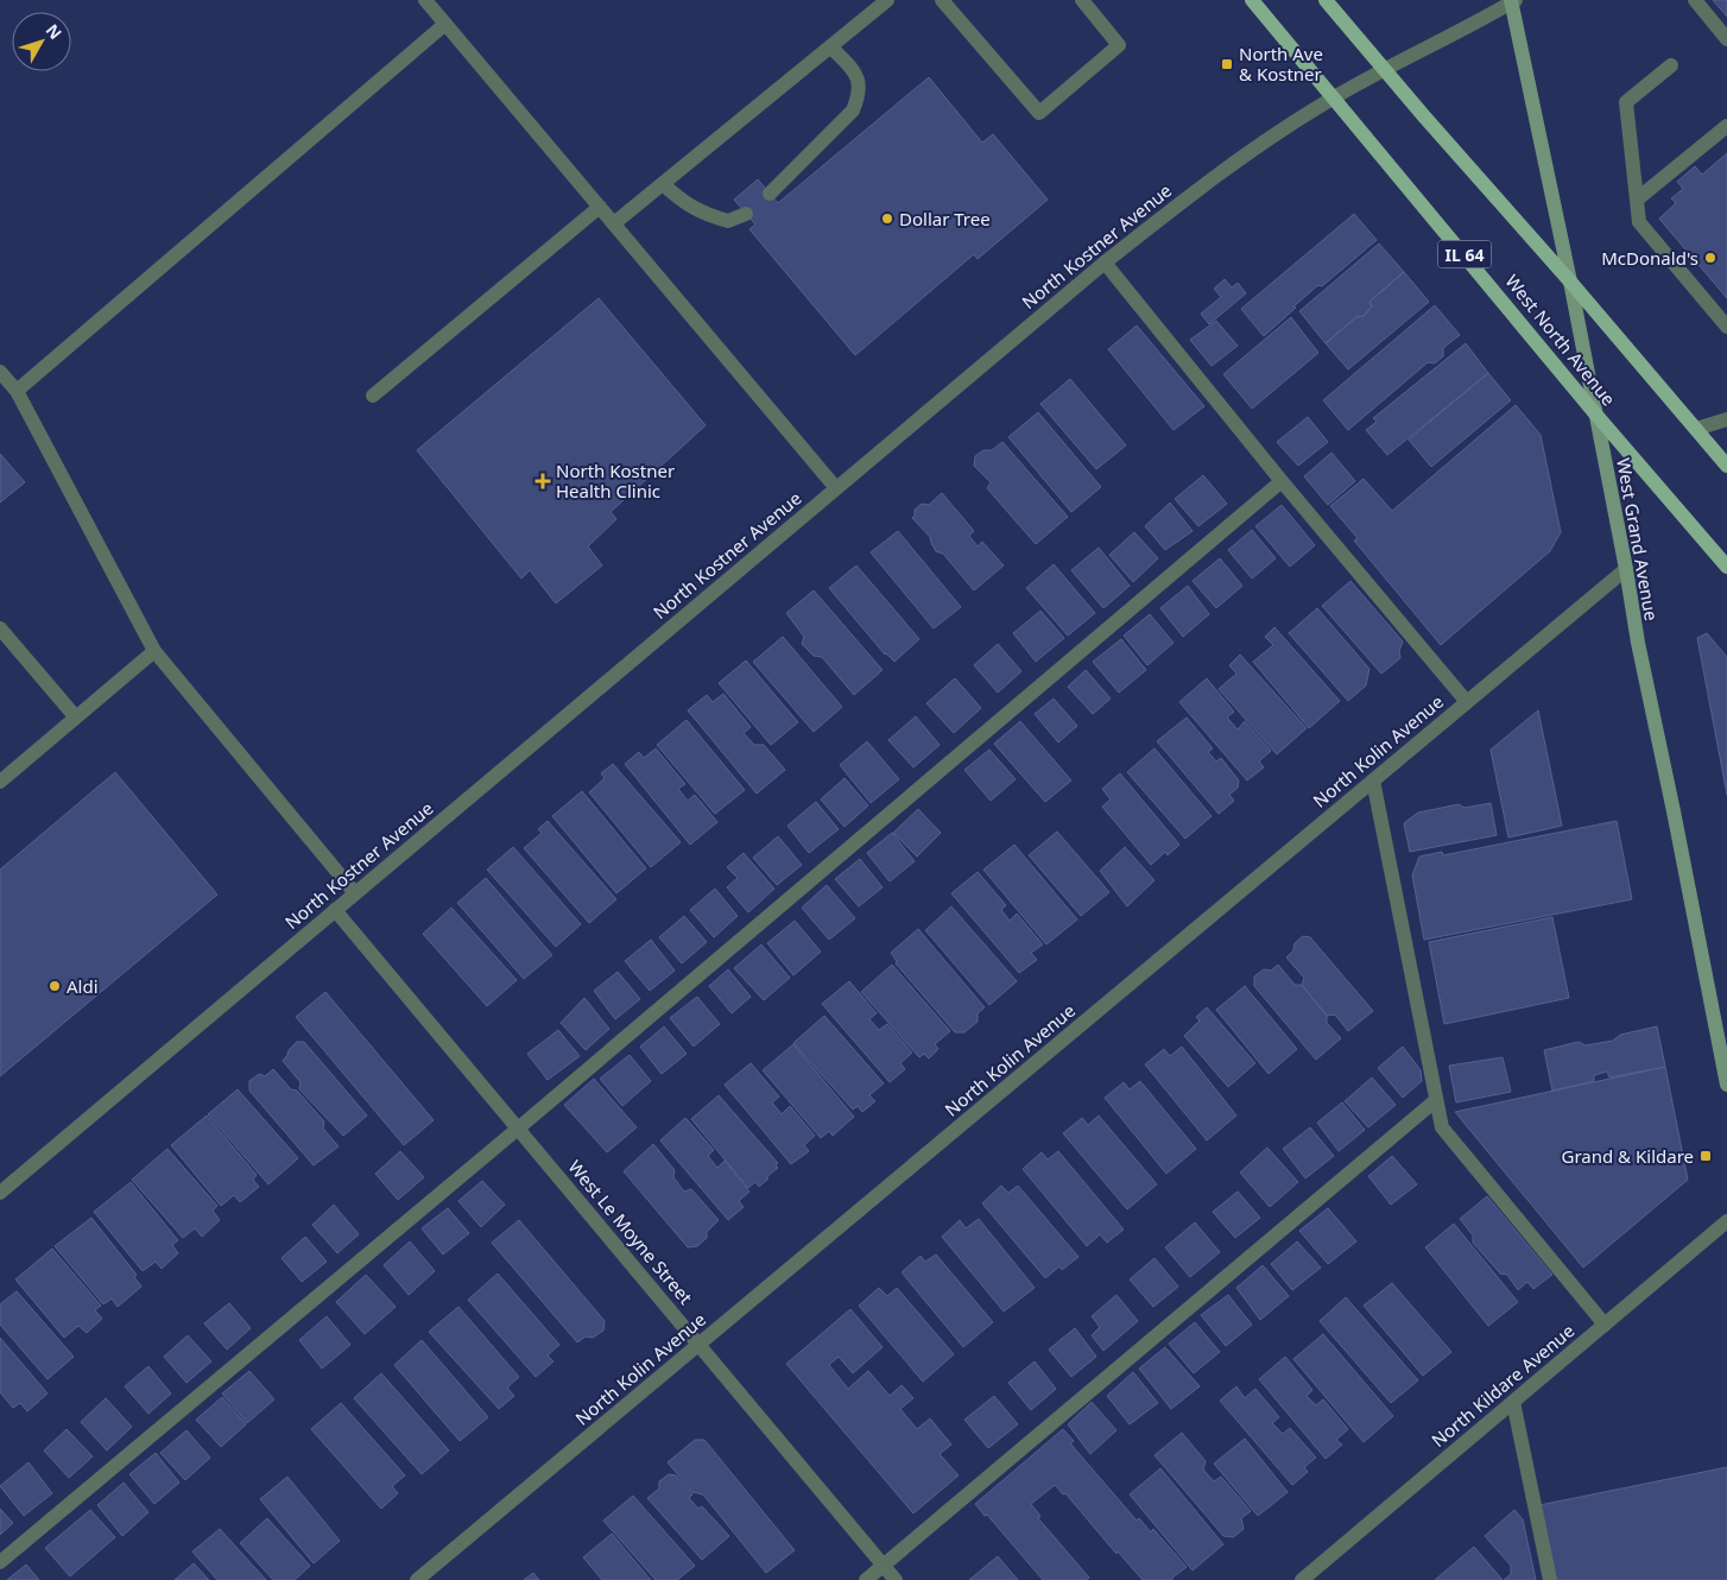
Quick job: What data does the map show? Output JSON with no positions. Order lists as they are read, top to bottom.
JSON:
{
  "streets": {
    "main road": ["IL 64", "West North Avenue", "West Grand Avenue"],
    "street": [
      "North Kostner Avenue",
      "North Kolin Avenue",
      "West Le Moyne Street",
      "North Kildare Avenue"
    ]
  },
  "crossings": [
    ["North Kostner Avenue", "West North Avenue"],
    ["North Kostner Avenue", "West Grand Avenue"],
    ["North Kostner Avenue", "West Le Moyne Street"],
    ["West North Avenue", "West Grand Avenue"],
    ["West Grand Avenue", "North Kolin Avenue"],
    ["North Kolin Avenue", "West Le Moyne Street"]
  ],
  "places": {
    "transit": ["North Ave & Kostner", "Grand & Kildare"],
    "other": ["Dollar Tree", "McDonald's", "Aldi"],
    "health": ["North Kostner Health Clinic"]
  },
  "north": "top right"
}
